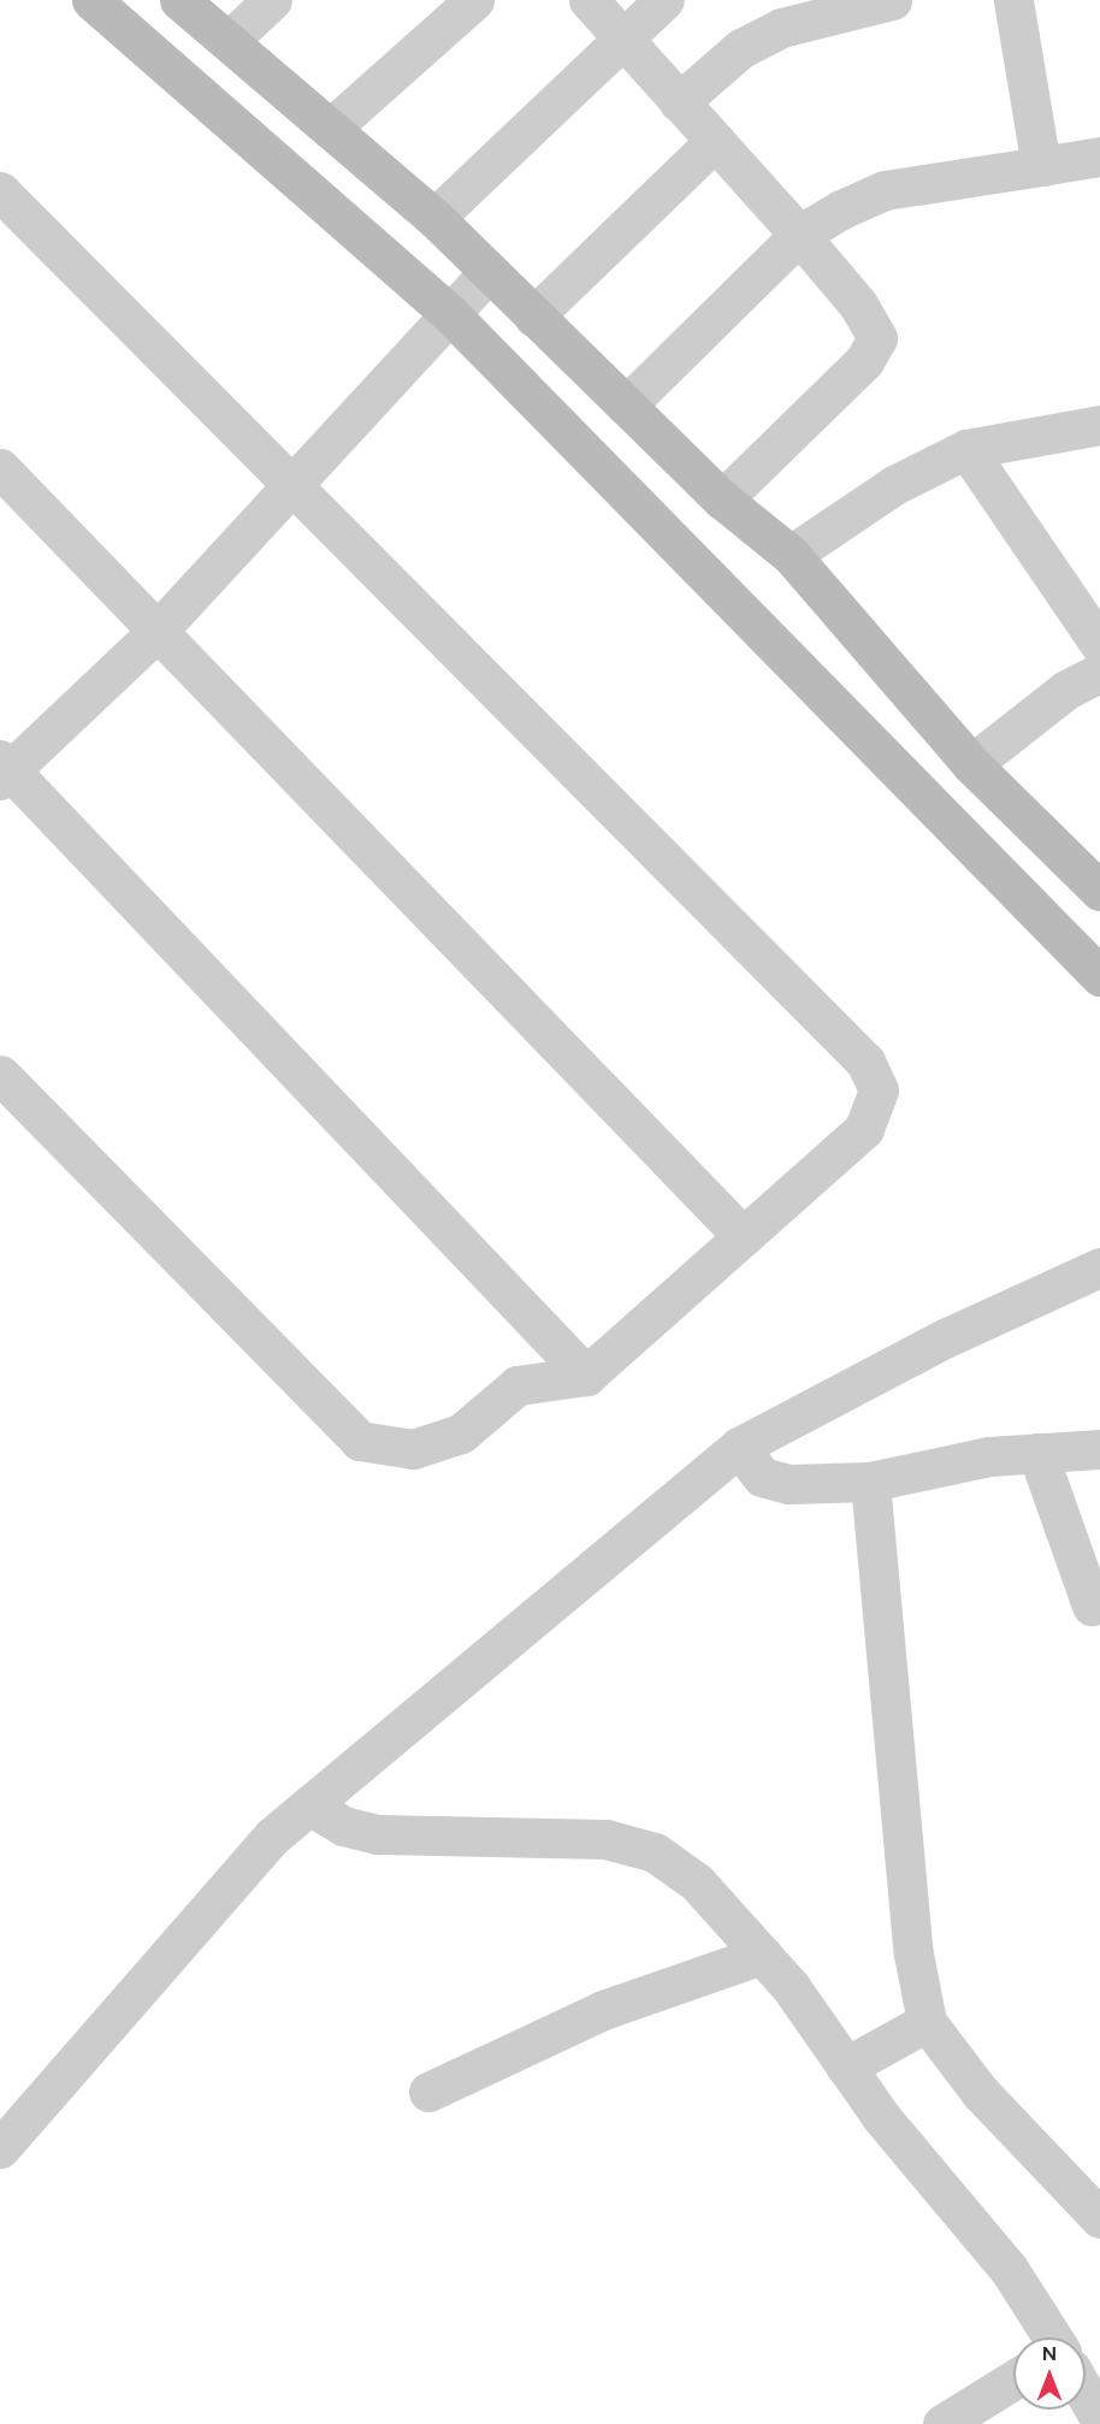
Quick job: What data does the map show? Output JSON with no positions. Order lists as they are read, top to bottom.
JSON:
{
  "north": "top"
}
